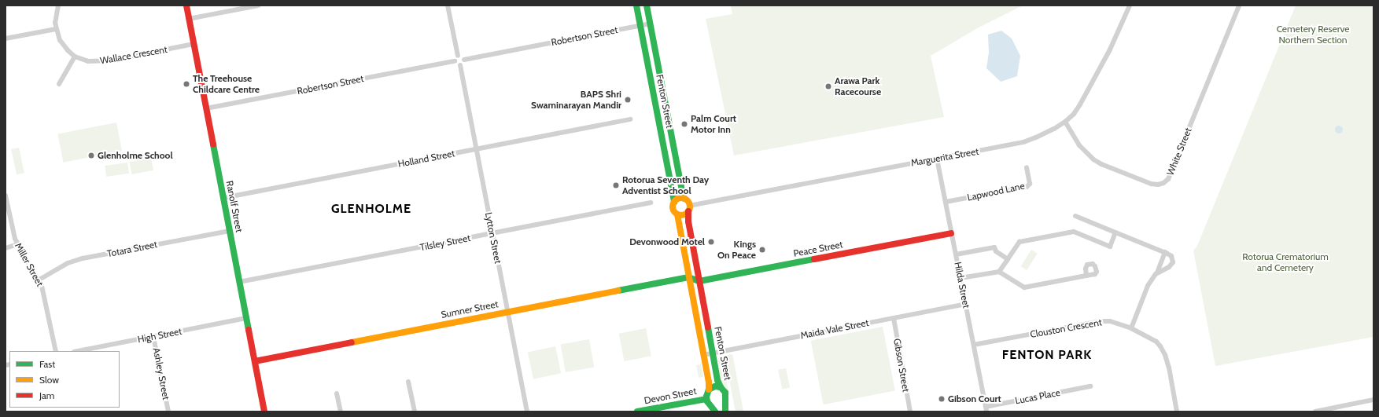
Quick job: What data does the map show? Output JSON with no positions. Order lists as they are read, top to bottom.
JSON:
{
  "streets": {
    "street": [
      "Robertson Street",
      "Wallace Crescent",
      "Fenton Street",
      "White Street",
      "Marguerita Street",
      "Holland Street",
      "Lapwood Lane",
      "Ranolf Street",
      "Lytton Street",
      "Tilsley Street",
      "Totara Street",
      "Peace Street",
      "Miller Street",
      "Hilda Street",
      "Sumner Street",
      "Clouston Crescent",
      "Maida Vale Street",
      "High Street",
      "Gibson Street",
      "Ashley Street",
      "Devon Street",
      "Lucas Place"
    ]
  },
  "crossings": [
    ["Robertson Street", "Fenton Street"],
    ["Robertson Street", "Ranolf Street"],
    ["Robertson Street", "Lytton Street"],
    ["Wallace Crescent", "Ranolf Street"],
    ["Fenton Street", "Marguerita Street"],
    ["Fenton Street", "Peace Street"],
    ["Fenton Street", "Sumner Street"],
    ["Fenton Street", "Maida Vale Street"],
    ["Fenton Street", "Devon Street"],
    ["White Street", "Marguerita Street"],
    ["Marguerita Street", "Hilda Street"],
    ["Holland Street", "Ranolf Street"],
    ["Holland Street", "Lytton Street"],
    ["Lapwood Lane", "Hilda Street"],
    ["Ranolf Street", "Tilsley Street"],
    ["Ranolf Street", "Totara Street"],
    ["Ranolf Street", "Sumner Street"],
    ["Ranolf Street", "High Street"],
    ["Lytton Street", "Tilsley Street"],
    ["Lytton Street", "Sumner Street"],
    ["Totara Street", "Miller Street"],
    ["Peace Street", "Hilda Street"],
    ["Hilda Street", "Clouston Crescent"],
    ["Hilda Street", "Maida Vale Street"],
    ["Hilda Street", "Lucas Place"],
    ["Maida Vale Street", "Gibson Street"],
    ["High Street", "Ashley Street"]
  ],
  "districts": ["GLENHOLME", "FENTON PARK"],
  "parks": ["Cemetery Reserve Northern Section", "Rotorua Crematorium and Cemetery"],
  "places": [
    "The Treehouse Childcare Centre",
    "Arawa Park Racecourse",
    "BAPS Shri Swaminarayan Mandir",
    "Palm Court Motor Inn",
    "Glenholme School",
    "Rotorua Seventh Day Adventist School",
    "Devonwood Motel",
    "Kings On Peace",
    "Gibson Court"
  ],
  "legend": ["Fast", "Slow", "Jam"]
}
